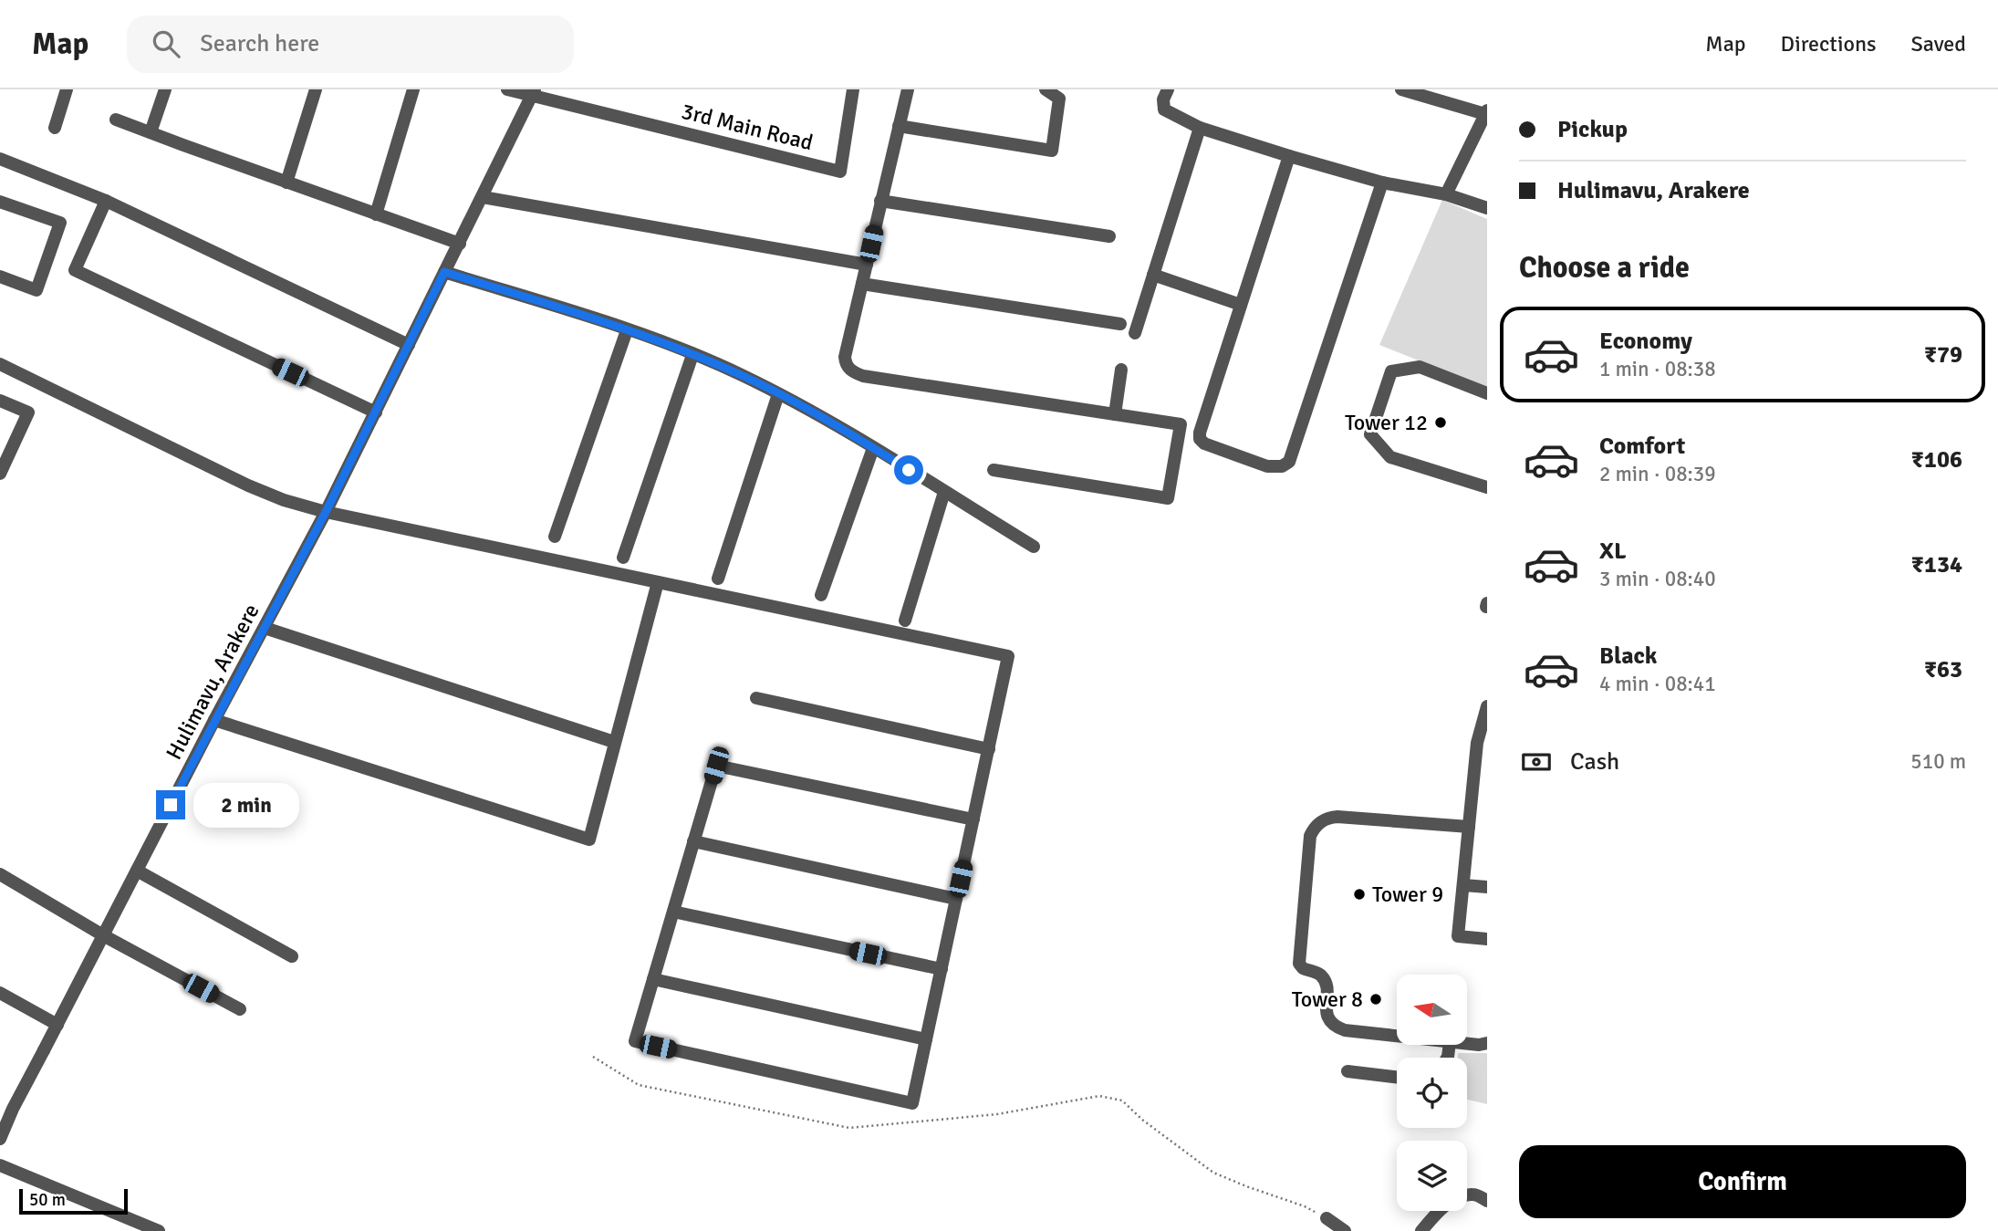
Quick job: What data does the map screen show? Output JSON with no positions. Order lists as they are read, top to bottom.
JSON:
{
  "streets": {
    "street": ["3rd Main Road", "Hulimavu, Arakere"]
  },
  "crossings": [
    ["3rd Main Road", "Hulimavu, Arakere"]
  ],
  "places": ["Tower 12", "Tower 9", "Tower 8"],
  "scale_bar": "50 m",
  "north": "left",
  "page": {
    "header": "Map",
    "search": "Search here",
    "nav": ["Map", "Directions", "Saved"],
    "banner": ["Pickup", "Hulimavu, Arakere"],
    "heading": "Choose a ride",
    "list": [
      {
        "name": "Economy",
        "note": "1 min · 08:38",
        "value": "₹79"
      },
      {
        "name": "Comfort",
        "note": "2 min · 08:39",
        "value": "₹106"
      },
      {
        "name": "XL",
        "note": "3 min · 08:40",
        "value": "₹134"
      },
      {
        "name": "Black",
        "note": "4 min · 08:41",
        "value": "₹63"
      }
    ],
    "pay": ["Cash", "510 m"],
    "bubble": "2 min",
    "buttons": "Confirm",
    "scale": "50 m"
  }
}
